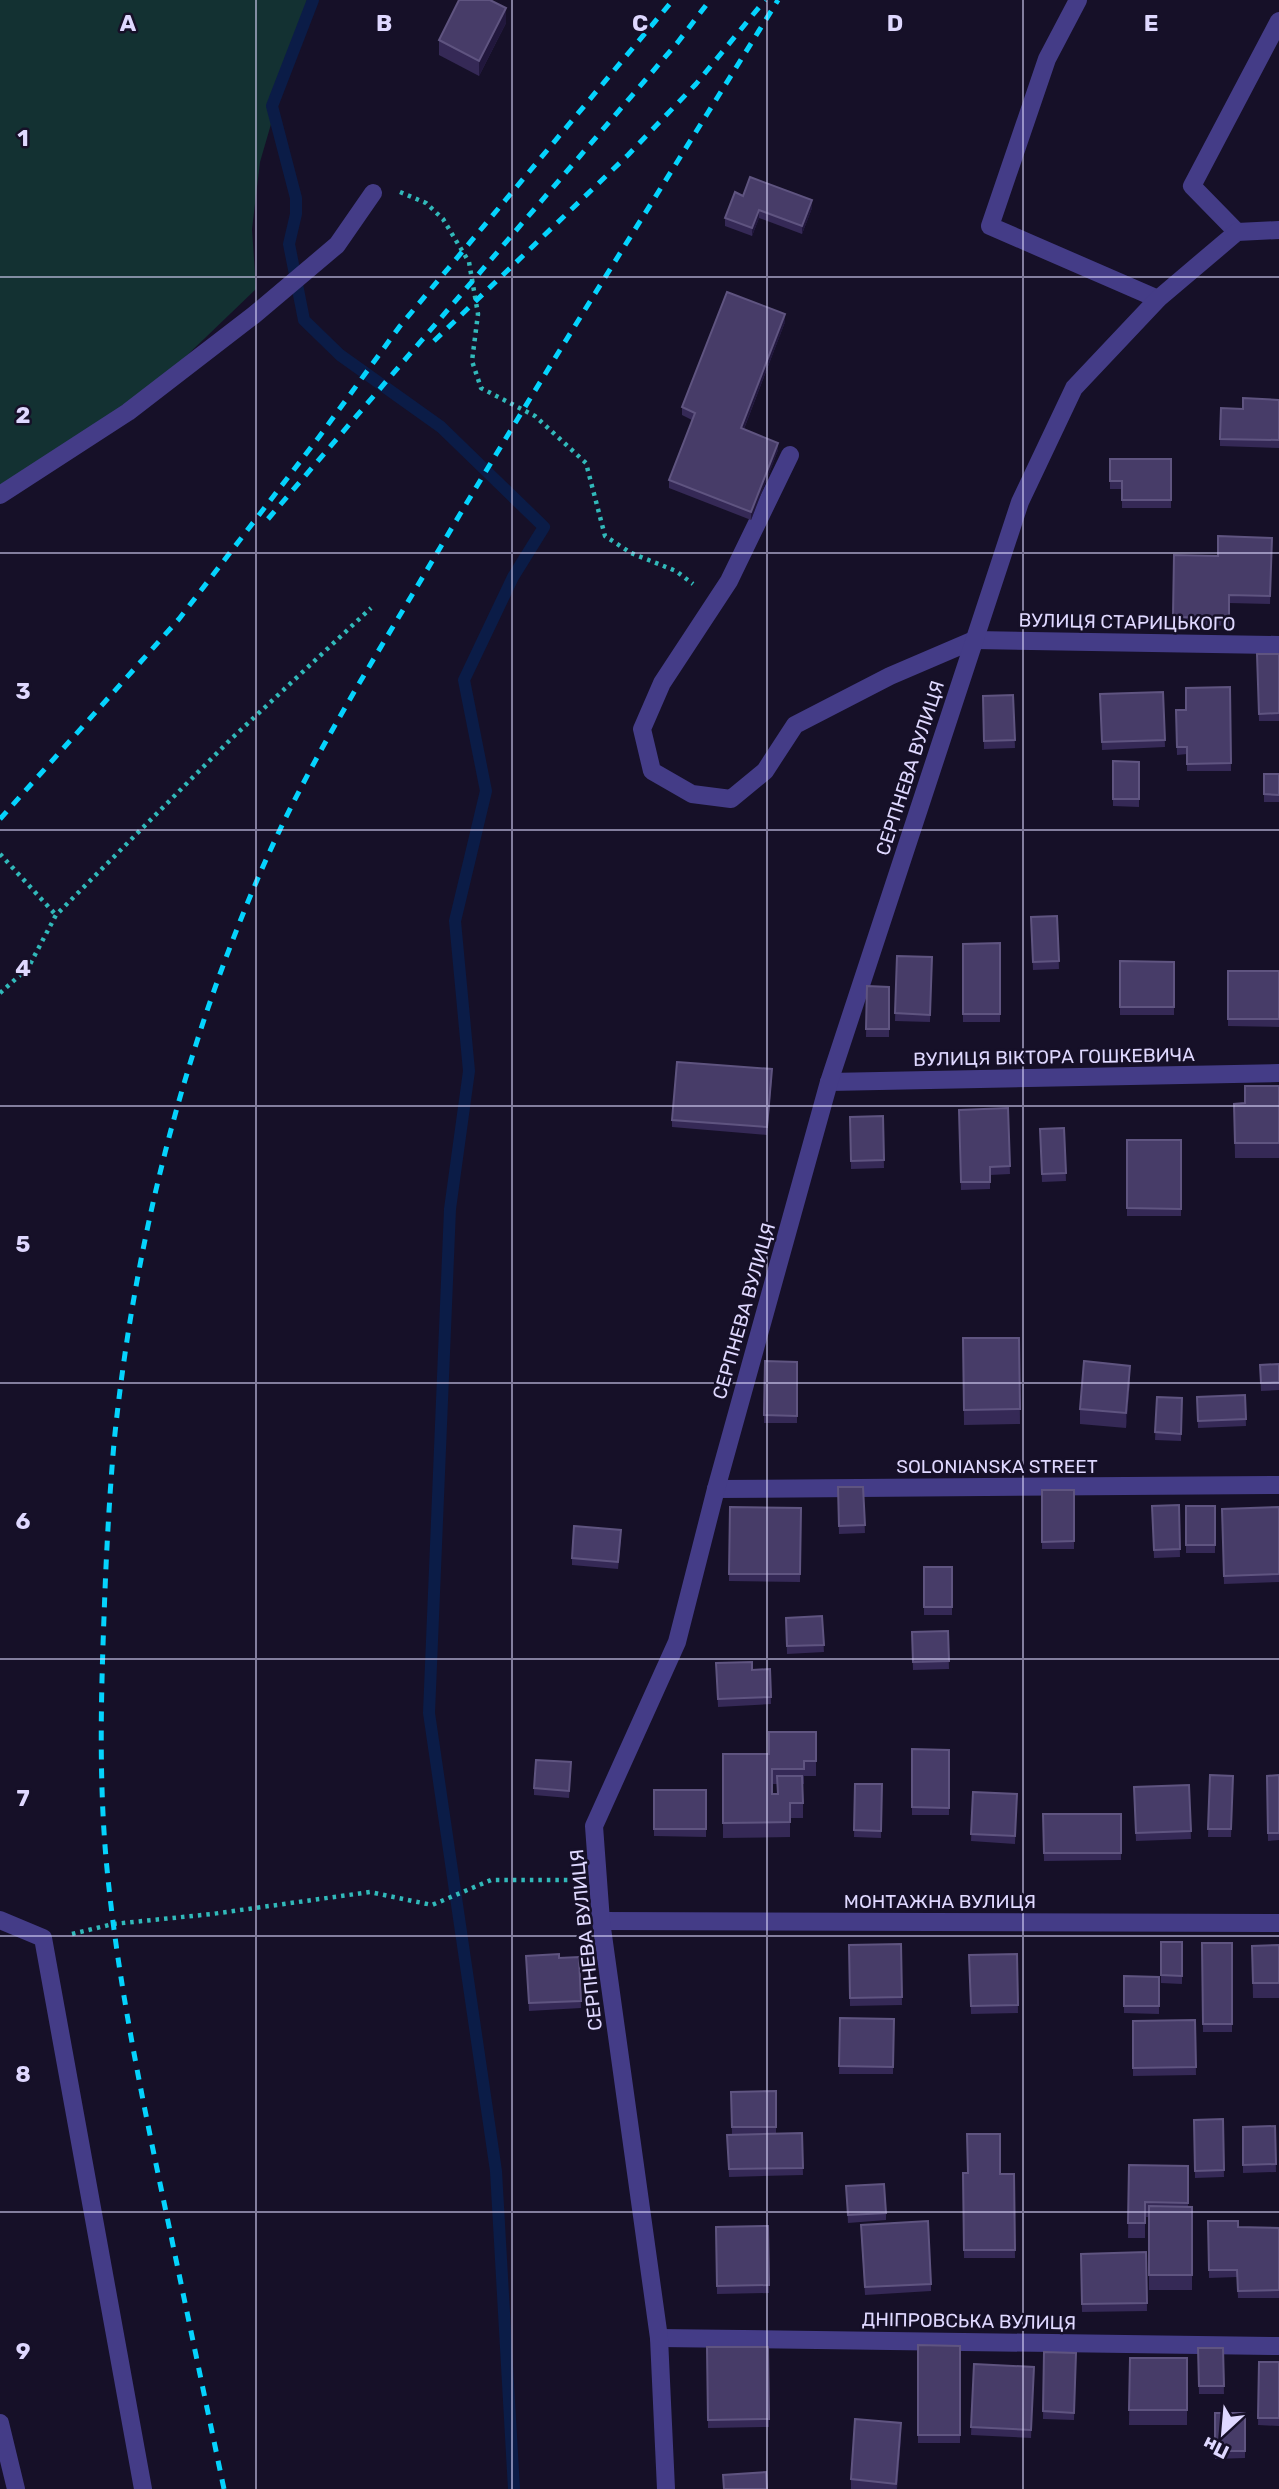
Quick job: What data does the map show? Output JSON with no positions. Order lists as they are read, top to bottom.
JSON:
{
  "streets": {
    "street": [
      "ВУЛИЦЯ СТАРИЦЬКОГО",
      "СЕРПНЕВА ВУЛИЦЯ",
      "ВУЛИЦЯ ВІКТОРА ГОШКЕВИЧА",
      "SOLONIANSKA STREET",
      "МОНТАЖНА ВУЛИЦЯ",
      "ДНІПРОВСЬКА ВУЛИЦЯ"
    ]
  },
  "crossings": [
    ["ВУЛИЦЯ СТАРИЦЬКОГО", "СЕРПНЕВА ВУЛИЦЯ"],
    ["СЕРПНЕВА ВУЛИЦЯ", "ВУЛИЦЯ ВІКТОРА ГОШКЕВИЧА"],
    ["СЕРПНЕВА ВУЛИЦЯ", "SOLONIANSKA STREET"],
    ["СЕРПНЕВА ВУЛИЦЯ", "МОНТАЖНА ВУЛИЦЯ"],
    ["СЕРПНЕВА ВУЛИЦЯ", "ДНІПРОВСЬКА ВУЛИЦЯ"]
  ],
  "north": "bottom left",
  "grid": {
    "columns": [
      "A",
      "B",
      "C",
      "D",
      "E"
    ],
    "rows": [
      "1",
      "2",
      "3",
      "4",
      "5",
      "6",
      "7",
      "8",
      "9"
    ]
  }
}
